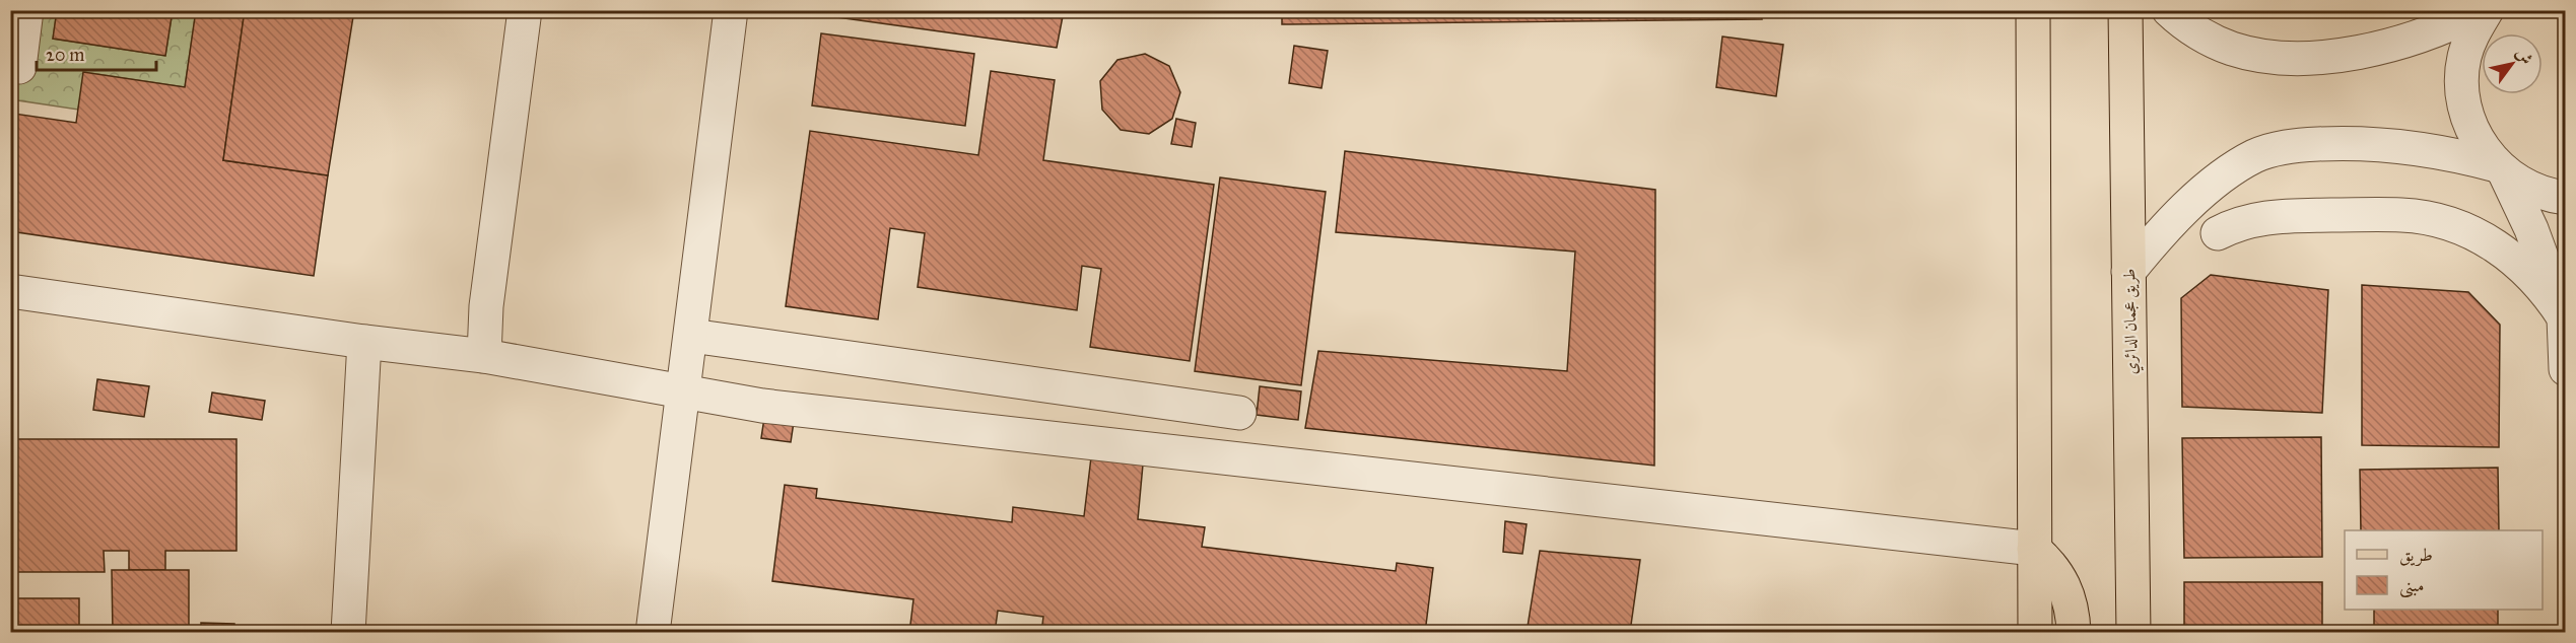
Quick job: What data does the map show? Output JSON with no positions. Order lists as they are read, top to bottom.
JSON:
{
  "streets": {
    "main road": ["طريق عجمان الدائري"]
  },
  "legend": ["طريق", "مبنى"],
  "scale_bar": "20 m",
  "north": "top right"
}
